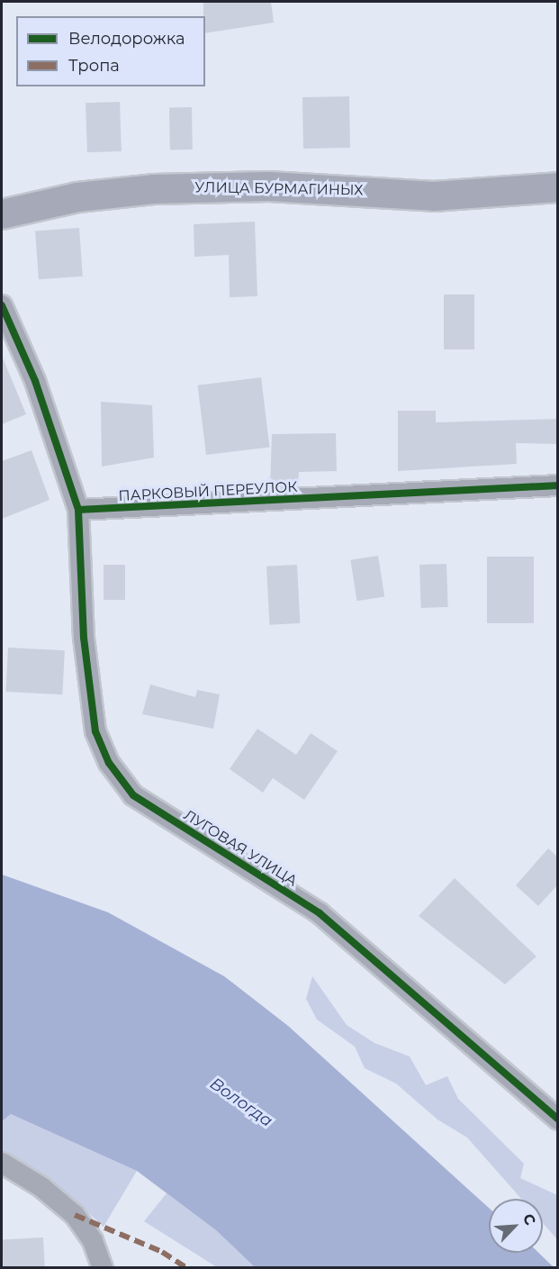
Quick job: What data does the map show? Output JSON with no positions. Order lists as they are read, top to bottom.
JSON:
{
  "streets": {
    "street": ["УЛИЦА БУРМАГИНЫХ", "ПАРКОВЫЙ ПЕРЕУЛОК", "ЛУГОВАЯ УЛИЦА"]
  },
  "crossings": [
    ["ПАРКОВЫЙ ПЕРЕУЛОК", "ЛУГОВАЯ УЛИЦА"]
  ],
  "water": ["Вологда"],
  "legend": ["Велодорожка", "Тропа"],
  "north": "top right"
}
